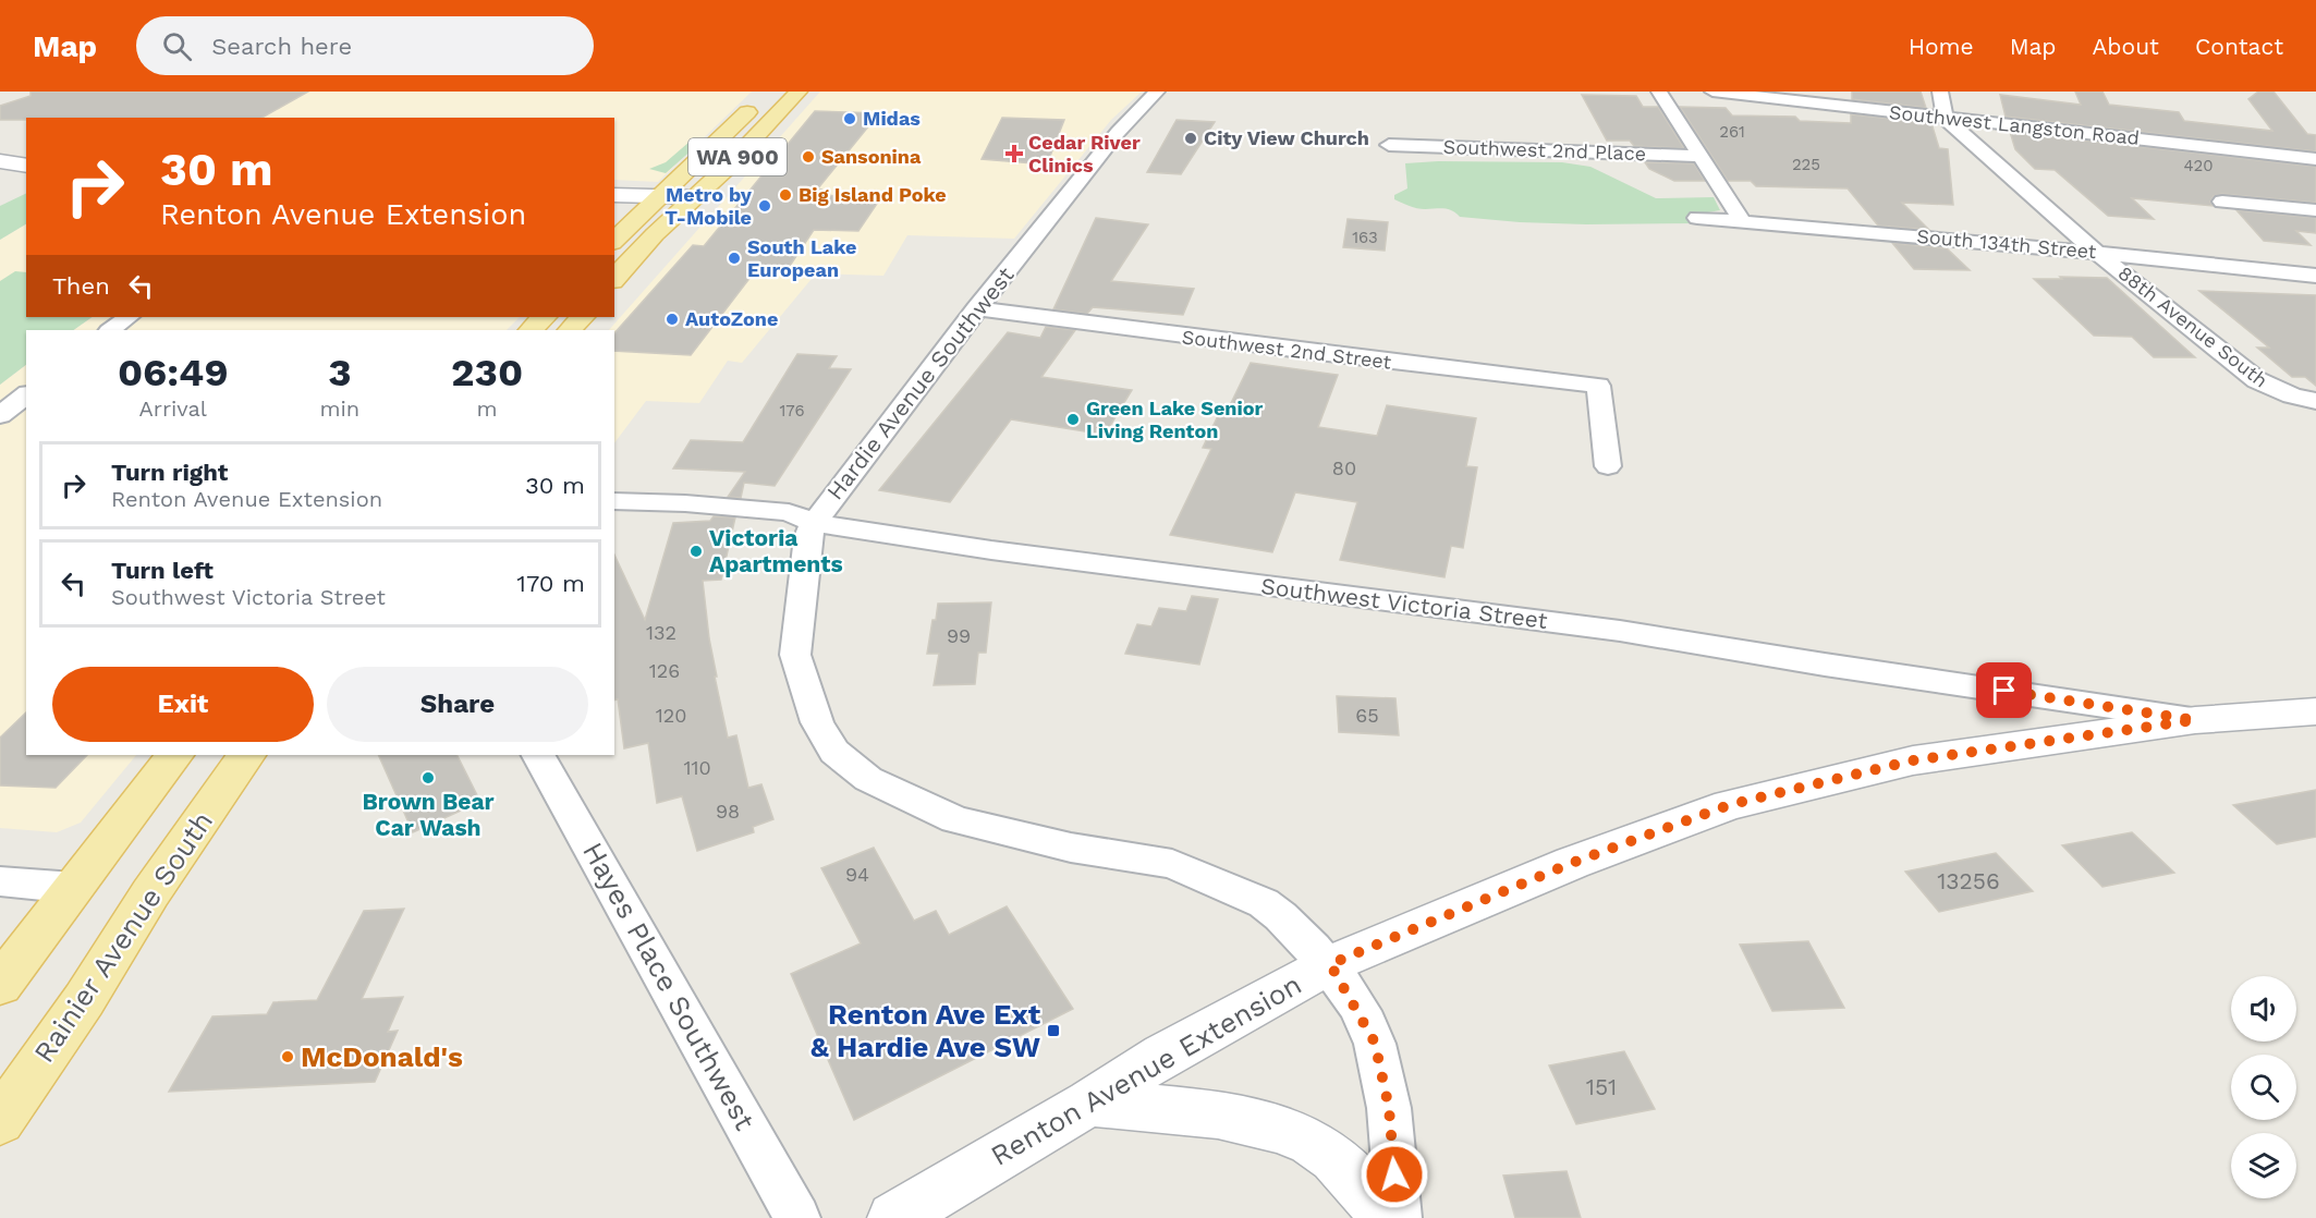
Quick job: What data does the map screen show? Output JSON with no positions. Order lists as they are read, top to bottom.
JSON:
{
  "streets": {
    "main road": ["WA 900", "Rainier Avenue South", "Renton Avenue Extension"],
    "street": [
      "Southwest Langston Road",
      "Southwest 2nd Place",
      "South 134th Street",
      "88th Avenue South",
      "Southwest 2nd Street",
      "Hardie Avenue Southwest",
      "Southwest Victoria Street",
      "Hayes Place Southwest"
    ]
  },
  "crossings": [
    ["Southwest Langston Road", "88th Avenue South"],
    ["South 134th Street", "88th Avenue South"],
    ["Southwest 2nd Street", "Hardie Avenue Southwest"],
    ["Hardie Avenue Southwest", "Southwest Victoria Street"],
    ["Hardie Avenue Southwest", "Renton Avenue Extension"],
    ["Southwest Victoria Street", "Renton Avenue Extension"]
  ],
  "places": {
    "other": [
      "Midas",
      "City View Church",
      "Sansonina",
      "Big Island Poke",
      "Metro by T-Mobile",
      "South Lake European",
      "AutoZone",
      "Green Lake Senior Living Renton",
      "Victoria Apartments",
      "Brown Bear Car Wash",
      "McDonald's"
    ],
    "health": ["Cedar River Clinics"],
    "transit": ["Renton Ave Ext & Hardie Ave SW"]
  },
  "house_numbers": [
    "261",
    "225",
    "420",
    "163",
    "176",
    "80",
    "132",
    "99",
    "126",
    "120",
    "65",
    "110",
    "98",
    "94",
    "13256",
    "151"
  ],
  "page": {
    "header": "Map",
    "search": "Search here",
    "nav": [
      "Home",
      "Map",
      "About",
      "Contact"
    ],
    "turn": ["30 m", "Renton Avenue Extension"],
    "then": "Then",
    "eta": [
      "06:49",
      "Arrival",
      "3",
      "min",
      "230",
      "m"
    ],
    "list": [
      {
        "name": "Turn right",
        "note": "Renton Avenue Extension",
        "value": "30 m"
      },
      {
        "name": "Turn left",
        "note": "Southwest Victoria Street",
        "value": "170 m"
      }
    ],
    "buttons": ["Exit", "Share"]
  }
}
